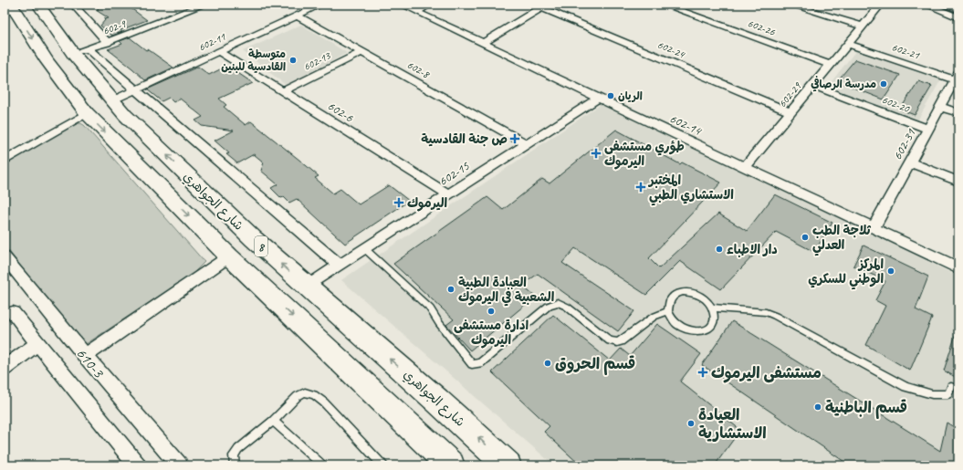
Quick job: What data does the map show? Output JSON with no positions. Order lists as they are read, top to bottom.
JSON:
{
  "streets": {
    "main road": ["شارع الجواهري", "8"],
    "street": [
      "602-9",
      "602-26",
      "602-11",
      "602-24",
      "602-21",
      "602-13",
      "602-8",
      "602-29",
      "602-20",
      "602-6",
      "602-14",
      "602-31",
      "602-15",
      "610-3"
    ]
  },
  "crossings": [
    ["602-9", "شارع الجواهري"],
    ["602-26", "602-29"],
    ["602-11", "602-8"],
    ["602-11", "602-6"],
    ["602-11", "شارع الجواهري"],
    ["602-24", "602-29"],
    ["602-21", "602-29"],
    ["602-21", "602-31"],
    ["602-13", "602-8"],
    ["602-13", "602-6"],
    ["602-8", "602-15"],
    ["602-29", "602-20"],
    ["602-29", "602-14"],
    ["602-20", "602-31"],
    ["602-6", "602-15"],
    ["602-14", "602-31"],
    ["602-14", "602-15"],
    ["602-15", "شارع الجواهري"]
  ],
  "places": {
    "other": [
      "متوسطة القادسية للبنين",
      "مدرسة الرصافي",
      "الريان",
      "ثلاجة الطب العدلي",
      "دار الاطباء",
      "المركز الوطني للسكري",
      "العيادة الطبية الشعبية في اليرموك",
      "ادارة مستشفى اليرموك",
      "قسم الحروق",
      "قسم الباطنية",
      "العيادة الاستشارية"
    ],
    "health": [
      "ص جنة القادسية",
      "طؤري مستشفى اليرموك",
      "المختبر الاستشاري الطبي",
      "اليرموك",
      "مستشفى اليرموك"
    ]
  }
}
